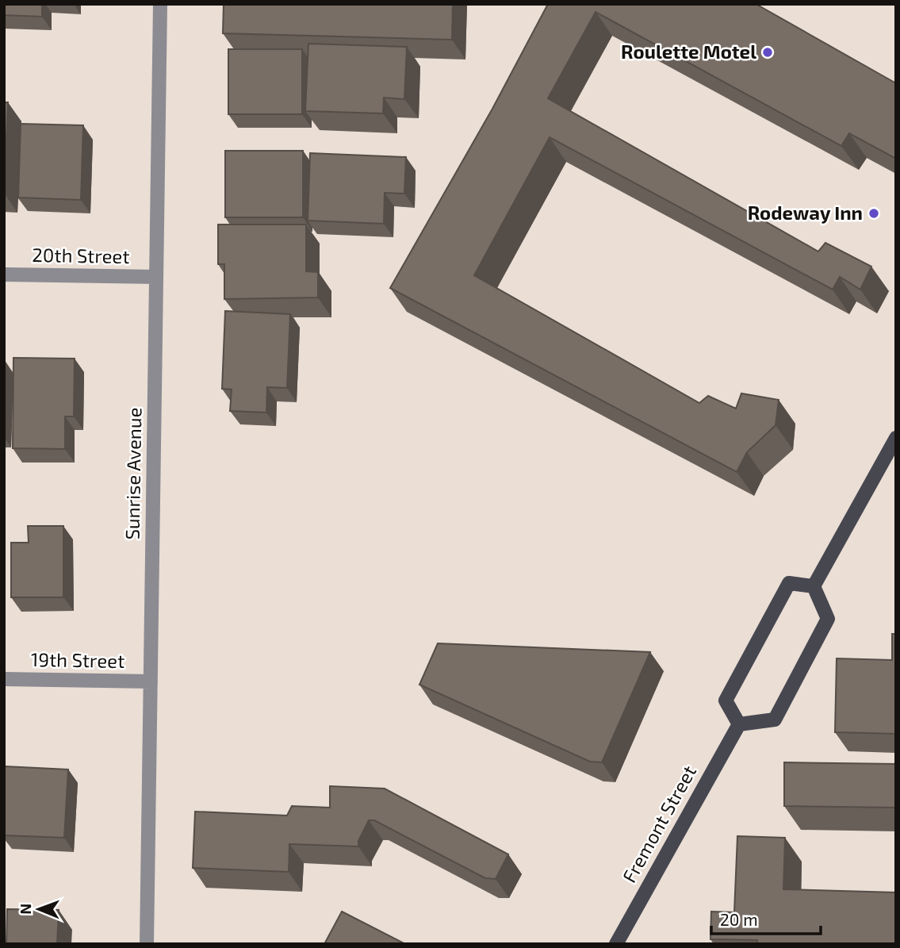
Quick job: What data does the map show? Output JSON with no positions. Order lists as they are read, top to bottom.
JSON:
{
  "streets": {
    "main road": ["Fremont Street"],
    "street": ["20th Street", "Sunrise Avenue", "19th Street"]
  },
  "crossings": [
    ["20th Street", "Sunrise Avenue"],
    ["Sunrise Avenue", "19th Street"]
  ],
  "places": ["Roulette Motel", "Rodeway Inn"],
  "scale_bar": "20 m",
  "north": "left"
}
